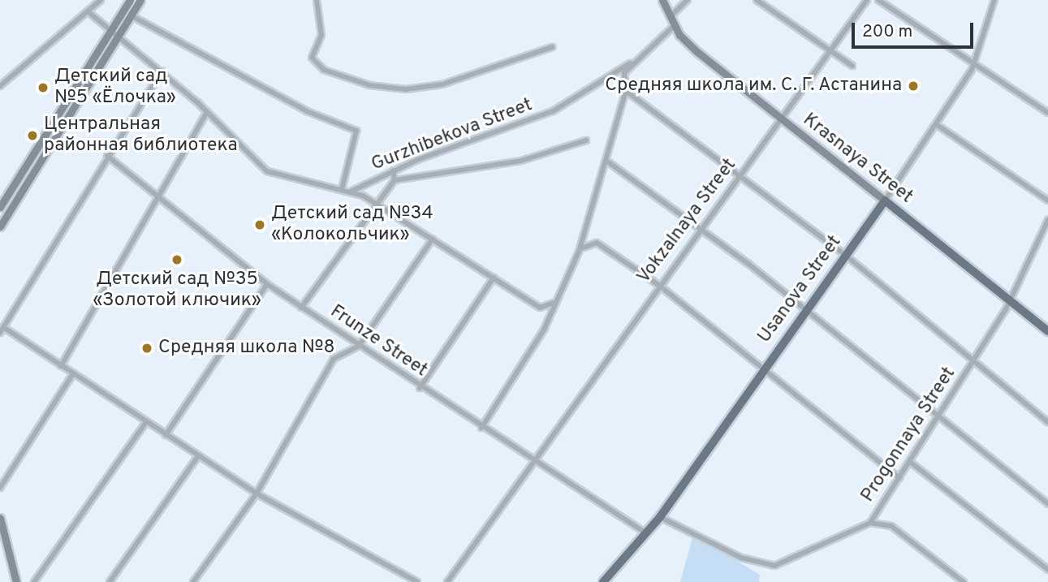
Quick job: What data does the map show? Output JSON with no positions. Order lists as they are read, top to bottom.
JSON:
{
  "streets": {
    "main road": ["Krasnaya Street", "Usanova Street"],
    "street": [
      "Gurzhibekova Street",
      "Vokzalnaya Street",
      "Frunze Street",
      "Progonnaya Street"
    ]
  },
  "crossings": [
    ["Gurzhibekova Street", "Krasnaya Street"],
    ["Krasnaya Street", "Vokzalnaya Street"],
    ["Krasnaya Street", "Usanova Street"],
    ["Krasnaya Street", "Progonnaya Street"],
    ["Vokzalnaya Street", "Frunze Street"],
    ["Usanova Street", "Frunze Street"],
    ["Usanova Street", "Progonnaya Street"]
  ],
  "places": [
    "Средняя школа им. C. Г. Астанина",
    "Детский сад №5 «Ёлочка»",
    "Центральная районная библиотека",
    "Детский сад №34 «Колокольчик»",
    "Детский сад №35 «Золотой ключик»",
    "Средняя школа №8"
  ],
  "scale_bar": "200 m"
}
